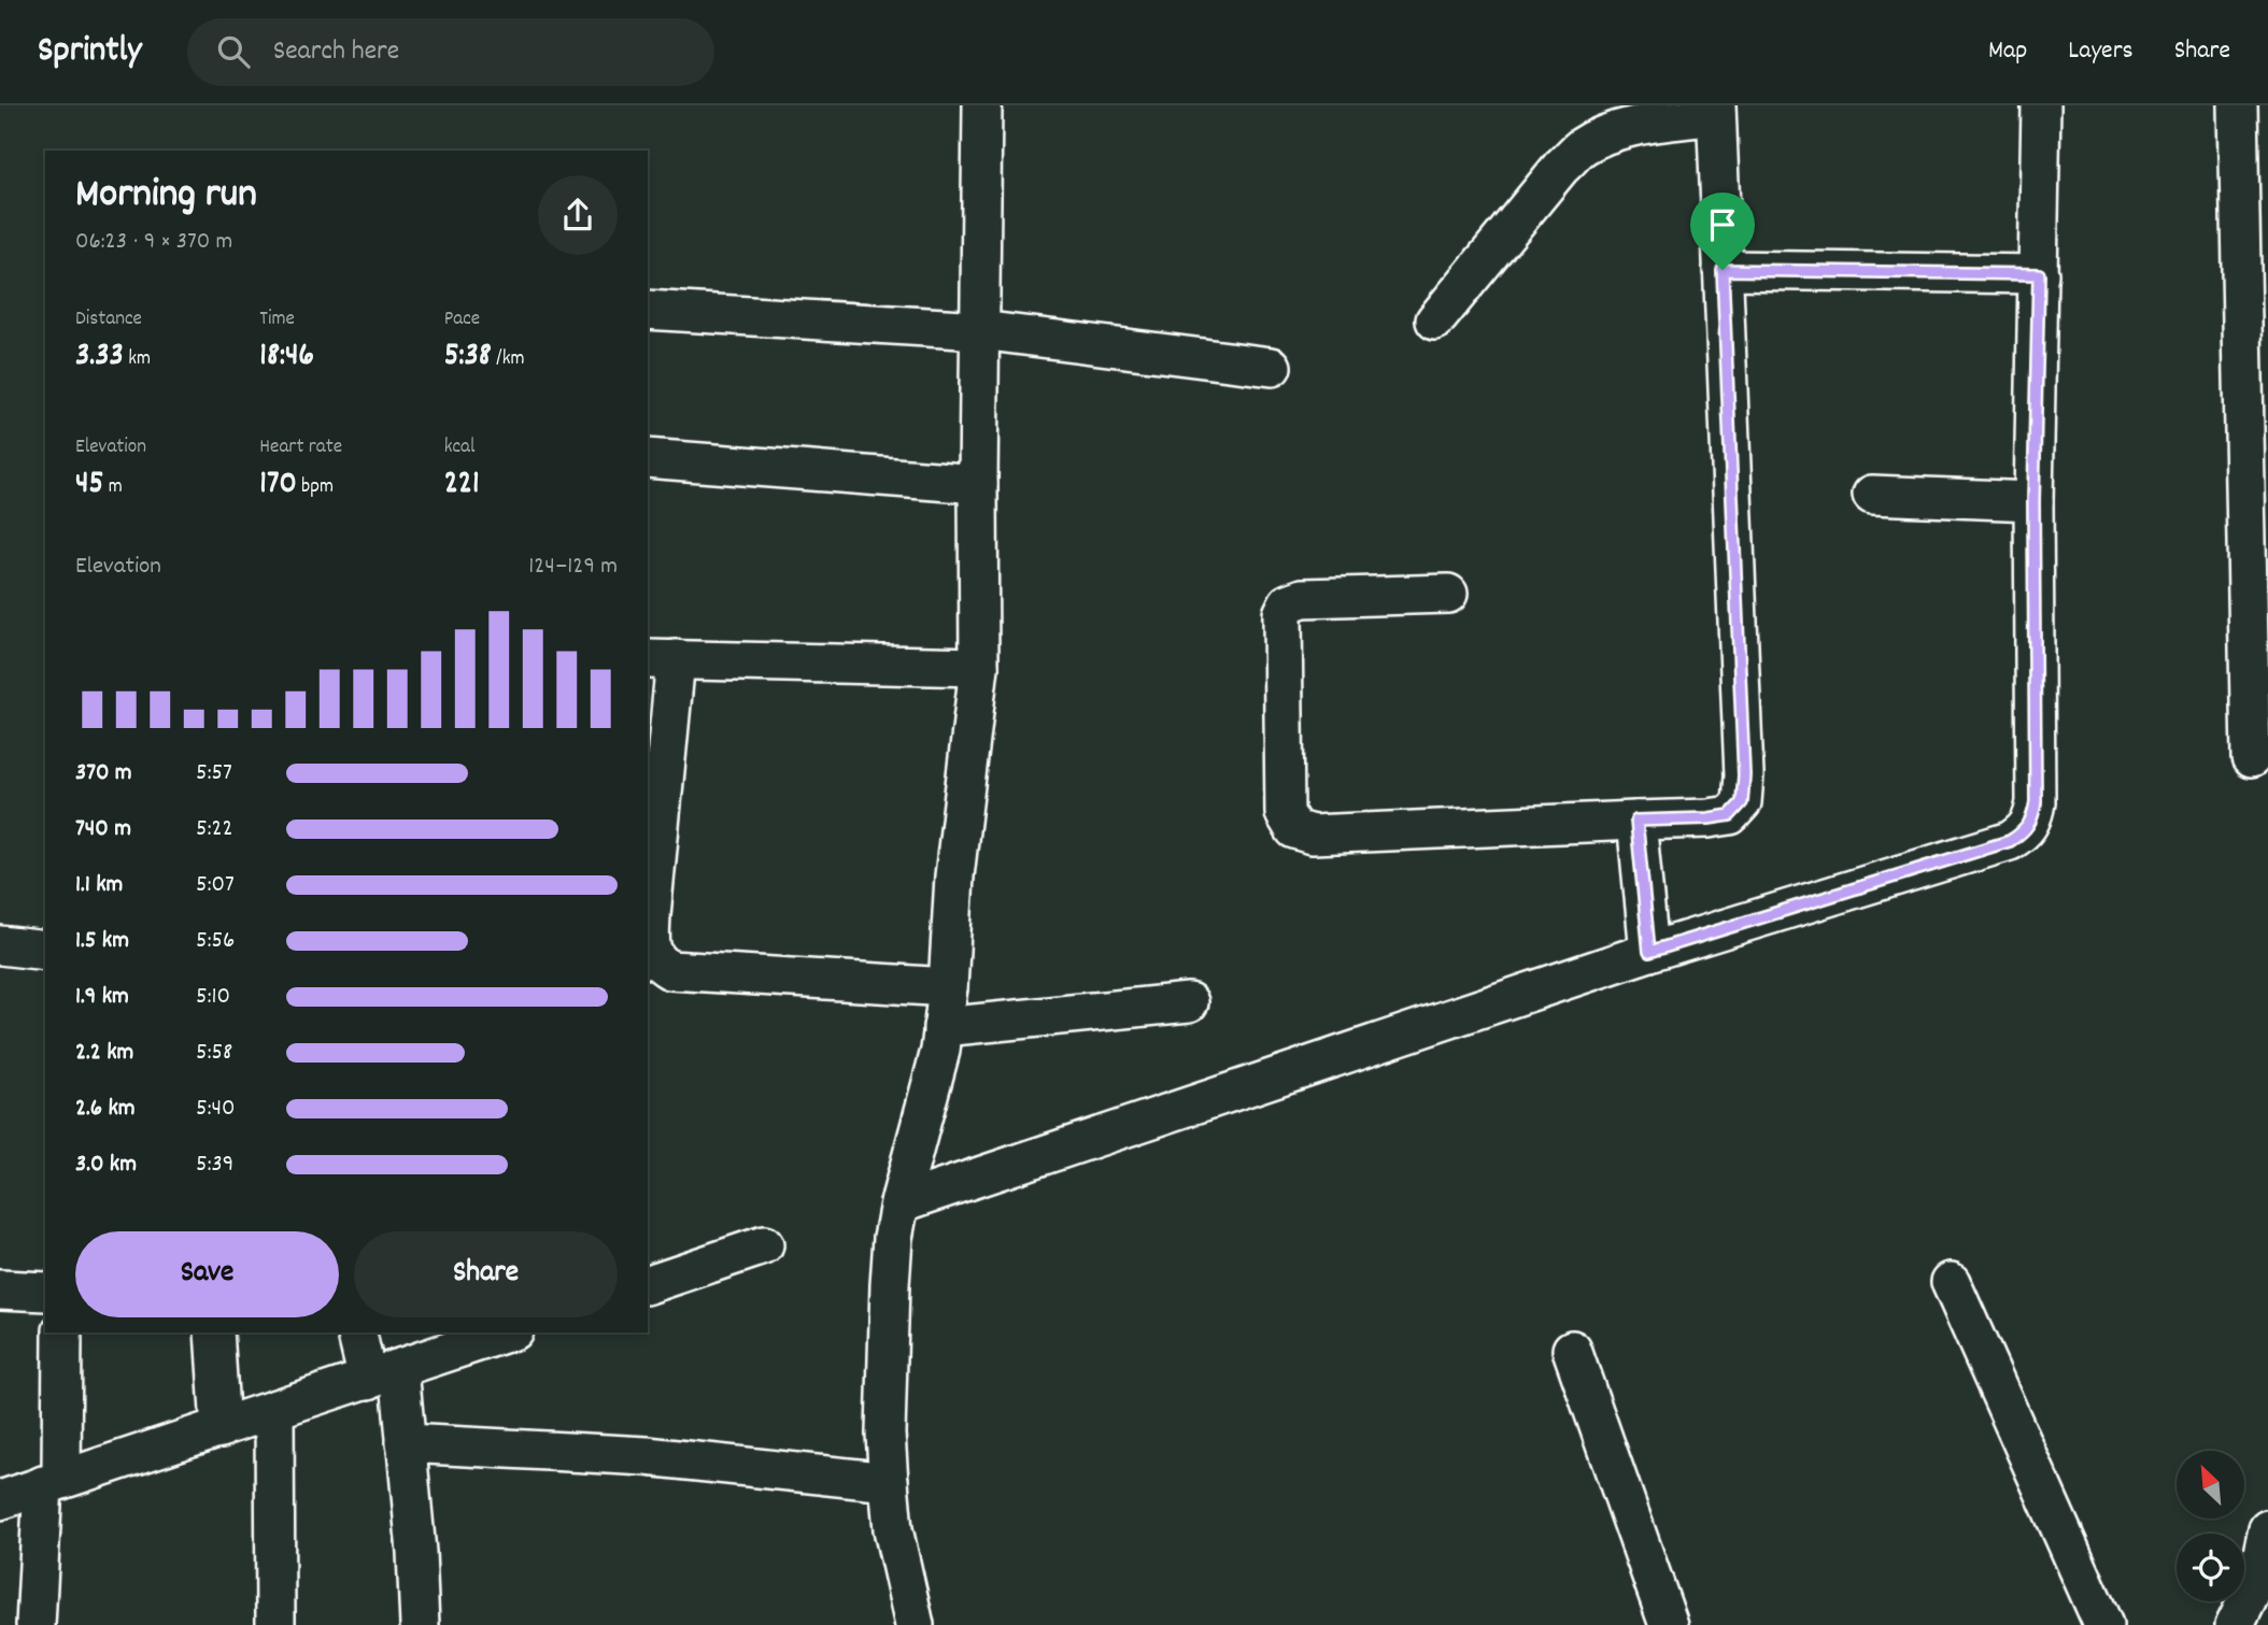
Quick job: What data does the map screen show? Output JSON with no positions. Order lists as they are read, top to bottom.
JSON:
{
  "north": "top left",
  "page": {
    "header": "Sprintly",
    "search": "Search here",
    "nav": ["Map", "Layers", "Share"],
    "heading": ["Morning run", "06:23 · 9 × 370 m"],
    "stats": [
      ["Distance", "3.33 km"],
      ["Time", "18:46"],
      ["Pace", "5:38 /km"],
      ["Elevation", "45 m"],
      ["Heart rate", "170 bpm"],
      ["kcal", "221"]
    ],
    "chart": ["Elevation", "124–129 m"],
    "list": [
      {
        "name": "370 m",
        "note": "5:57"
      },
      {
        "name": "740 m",
        "note": "5:22"
      },
      {
        "name": "1.1 km",
        "note": "5:07"
      },
      {
        "name": "1.5 km",
        "note": "5:56"
      },
      {
        "name": "1.9 km",
        "note": "5:10"
      },
      {
        "name": "2.2 km",
        "note": "5:58"
      },
      {
        "name": "2.6 km",
        "note": "5:40"
      },
      {
        "name": "3.0 km",
        "note": "5:39"
      }
    ],
    "buttons": ["Save", "Share"]
  }
}
